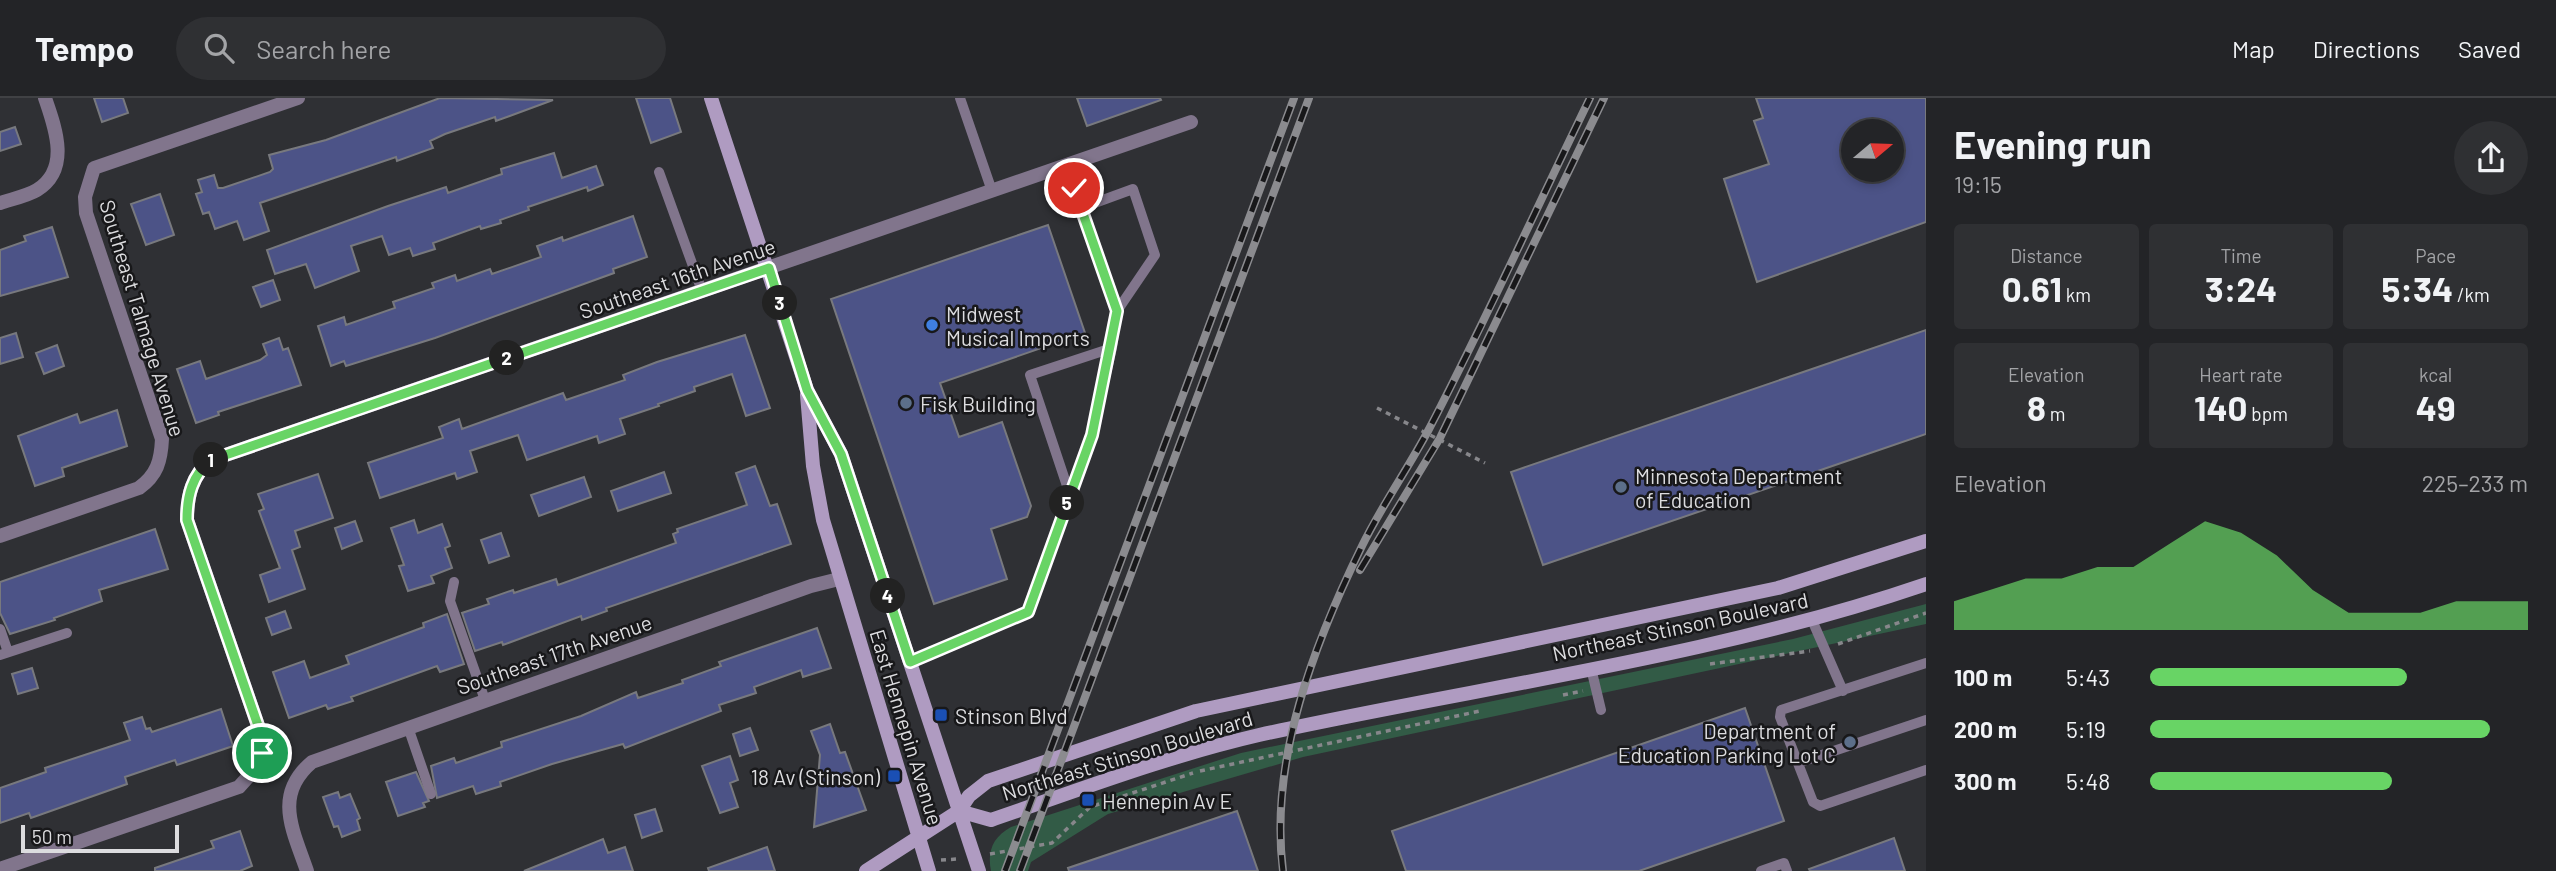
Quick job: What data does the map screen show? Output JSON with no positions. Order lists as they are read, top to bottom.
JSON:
{
  "streets": {
    "main road": ["Northeast Stinson Boulevard", "East Hennepin Avenue"],
    "street": ["Southeast 16th Avenue", "Southeast Talmage Avenue", "Southeast 17th Avenue"]
  },
  "crossings": [
    ["Southeast 16th Avenue", "East Hennepin Avenue"],
    ["Northeast Stinson Boulevard", "East Hennepin Avenue"],
    ["Southeast 17th Avenue", "East Hennepin Avenue"]
  ],
  "places": {
    "other": [
      "Midwest Musical Imports",
      "Fisk Building",
      "Minnesota Department of Education",
      "Department of Education Parking Lot C"
    ],
    "transit": ["Stinson Blvd", "18 Av (Stinson)", "Hennepin Av E"]
  },
  "scale_bar": "50 m",
  "north": "right",
  "page": {
    "header": "Tempo",
    "search": "Search here",
    "nav": ["Map", "Directions", "Saved"],
    "heading": ["Evening run", "19:15"],
    "stats": [
      ["Distance", "0.61 km"],
      ["Time", "3:24"],
      ["Pace", "5:34 /km"],
      ["Elevation", "8 m"],
      ["Heart rate", "140 bpm"],
      ["kcal", "49"]
    ],
    "pins": [
      "3",
      "2",
      "1",
      "5",
      "4"
    ],
    "chart": ["Elevation", "225–233 m"],
    "list": [
      {
        "name": "100 m",
        "note": "5:43"
      },
      {
        "name": "200 m",
        "note": "5:19"
      },
      {
        "name": "300 m",
        "note": "5:48"
      }
    ],
    "scale": "50 m"
  }
}
